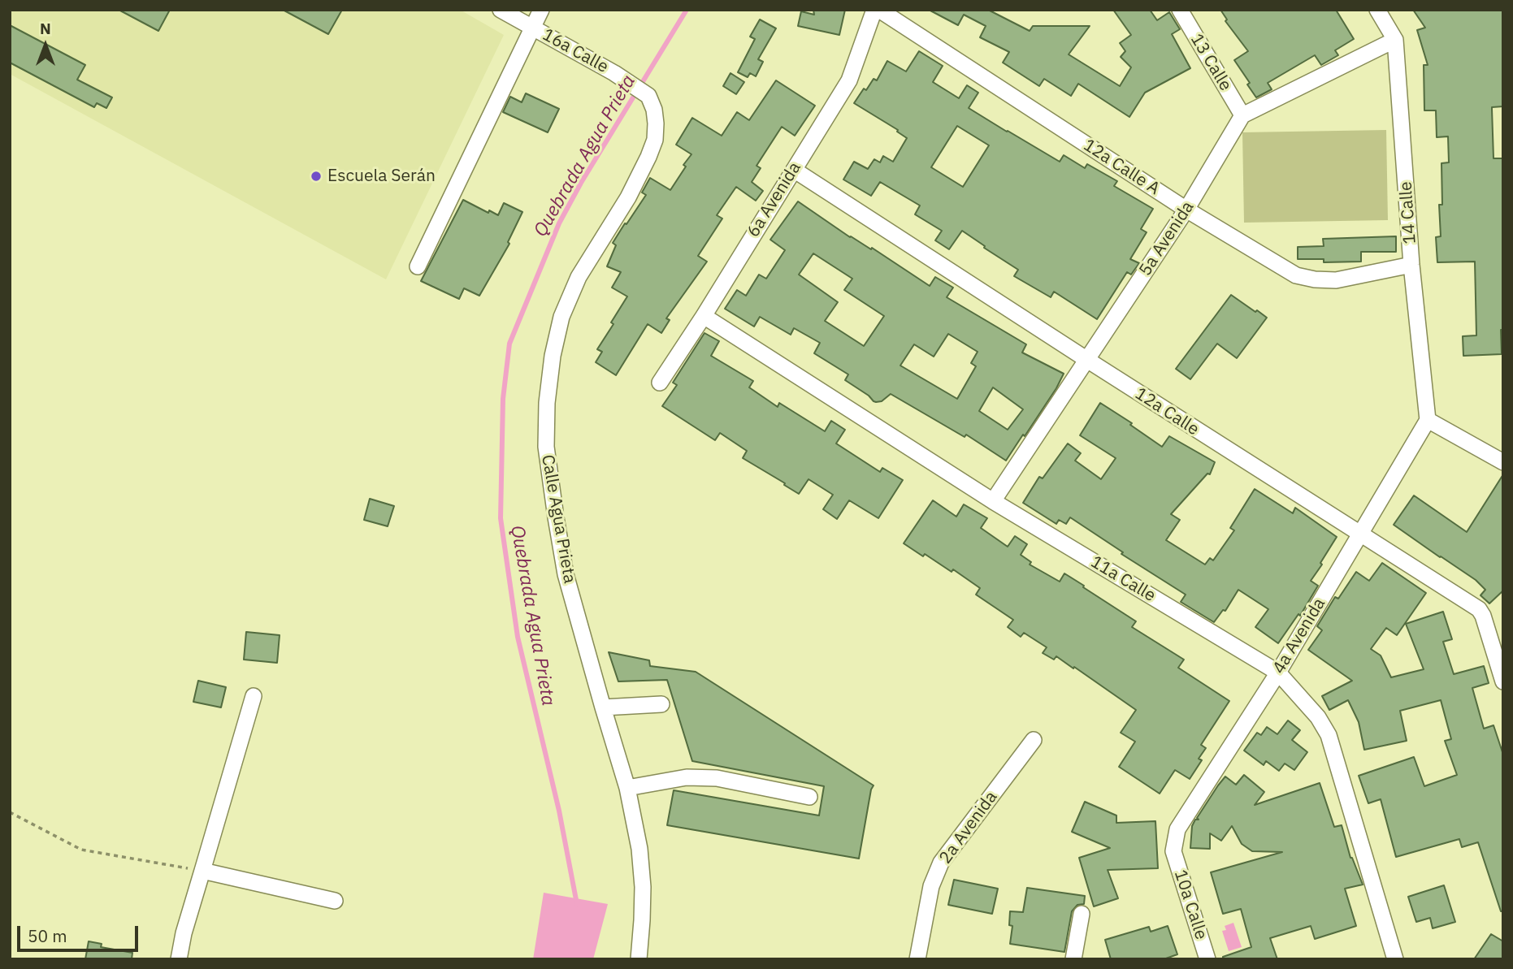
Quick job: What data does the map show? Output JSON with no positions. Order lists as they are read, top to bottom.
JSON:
{
  "streets": {
    "street": [
      "16a Calle",
      "13 Calle",
      "12a Calle A",
      "6a Avenida",
      "14 Calle",
      "5a Avenida",
      "12a Calle",
      "Calle Agua Prieta",
      "11a Calle",
      "4a Avenida",
      "2a Avenida",
      "10a Calle"
    ]
  },
  "crossings": [
    ["16a Calle", "Calle Agua Prieta"],
    ["13 Calle", "5a Avenida"],
    ["12a Calle A", "14 Calle"],
    ["12a Calle A", "5a Avenida"],
    ["6a Avenida", "12a Calle"],
    ["6a Avenida", "11a Calle"],
    ["14 Calle", "4a Avenida"],
    ["5a Avenida", "12a Calle"],
    ["5a Avenida", "11a Calle"],
    ["12a Calle", "4a Avenida"],
    ["11a Calle", "4a Avenida"],
    ["4a Avenida", "10a Calle"]
  ],
  "water": ["Quebrada Agua Prieta"],
  "places": ["Escuela Serán"],
  "scale_bar": "50 m",
  "north": "top"
}
